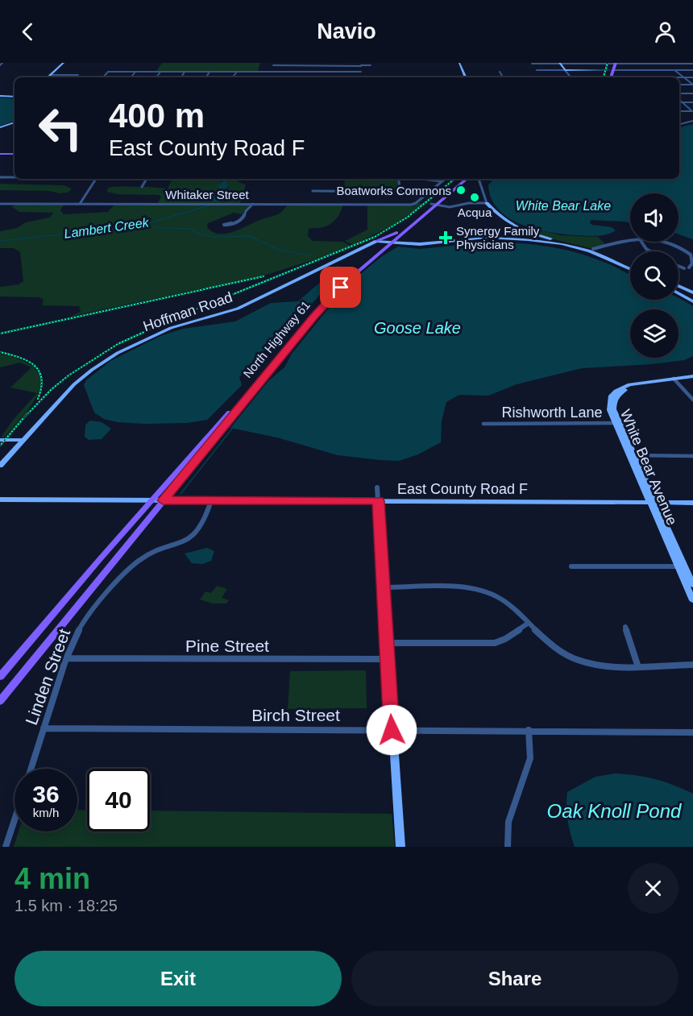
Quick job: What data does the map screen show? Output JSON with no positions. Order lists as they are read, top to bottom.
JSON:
{
  "streets": {
    "main road": ["North Highway 61"],
    "street": [
      "Whitaker Street",
      "Hoffman Road",
      "Rishworth Lane",
      "White Bear Avenue",
      "East County Road F",
      "Pine Street",
      "Linden Street",
      "Birch Street"
    ]
  },
  "crossings": [
    ["Hoffman Road", "North Highway 61"],
    ["North Highway 61", "East County Road F"],
    ["Rishworth Lane", "White Bear Avenue"],
    ["White Bear Avenue", "East County Road F"],
    ["East County Road F", "Linden Street"],
    ["Pine Street", "Linden Street"],
    ["Linden Street", "Birch Street"]
  ],
  "water": [
    "White Bear Lake",
    "Lambert Creek",
    "Goose Lake",
    "Oak Knoll Pond"
  ],
  "places": {
    "other": ["Boatworks Commons", "Acqua"],
    "health": ["Synergy Family Physicians"]
  },
  "page": {
    "header": "Navio",
    "turn": ["400 m", "East County Road F"],
    "speed": "36 km/h",
    "limit": "40",
    "heading": ["4 min", "1.5 km · 18:25"],
    "buttons": ["Exit", "Share"]
  }
}
